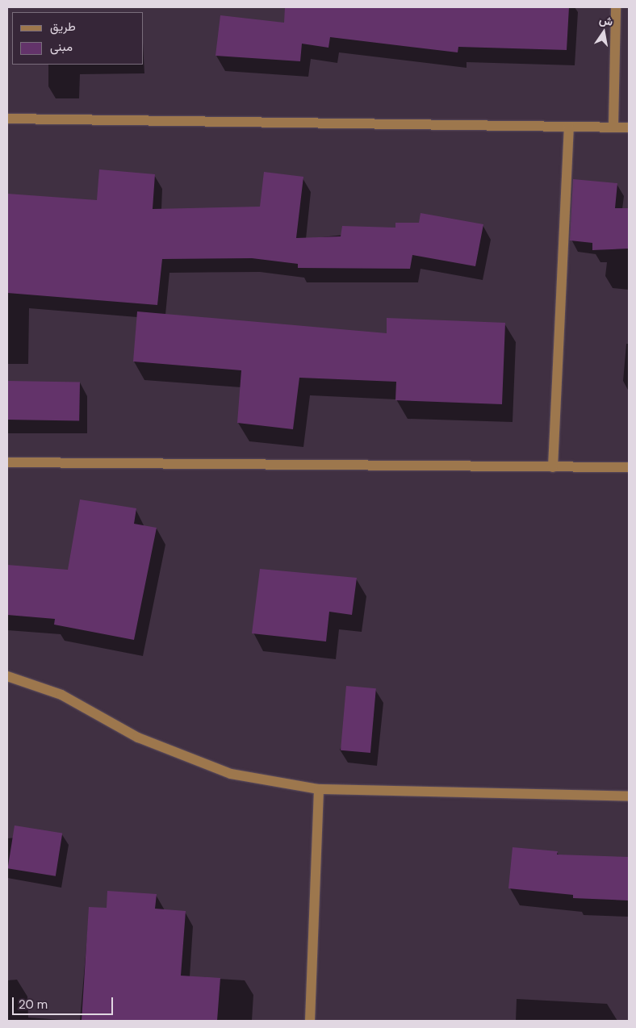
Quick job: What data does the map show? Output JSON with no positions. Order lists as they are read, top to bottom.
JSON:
{
  "legend": ["طريق", "مبنى"],
  "scale_bar": "20 m",
  "north": "top"
}
